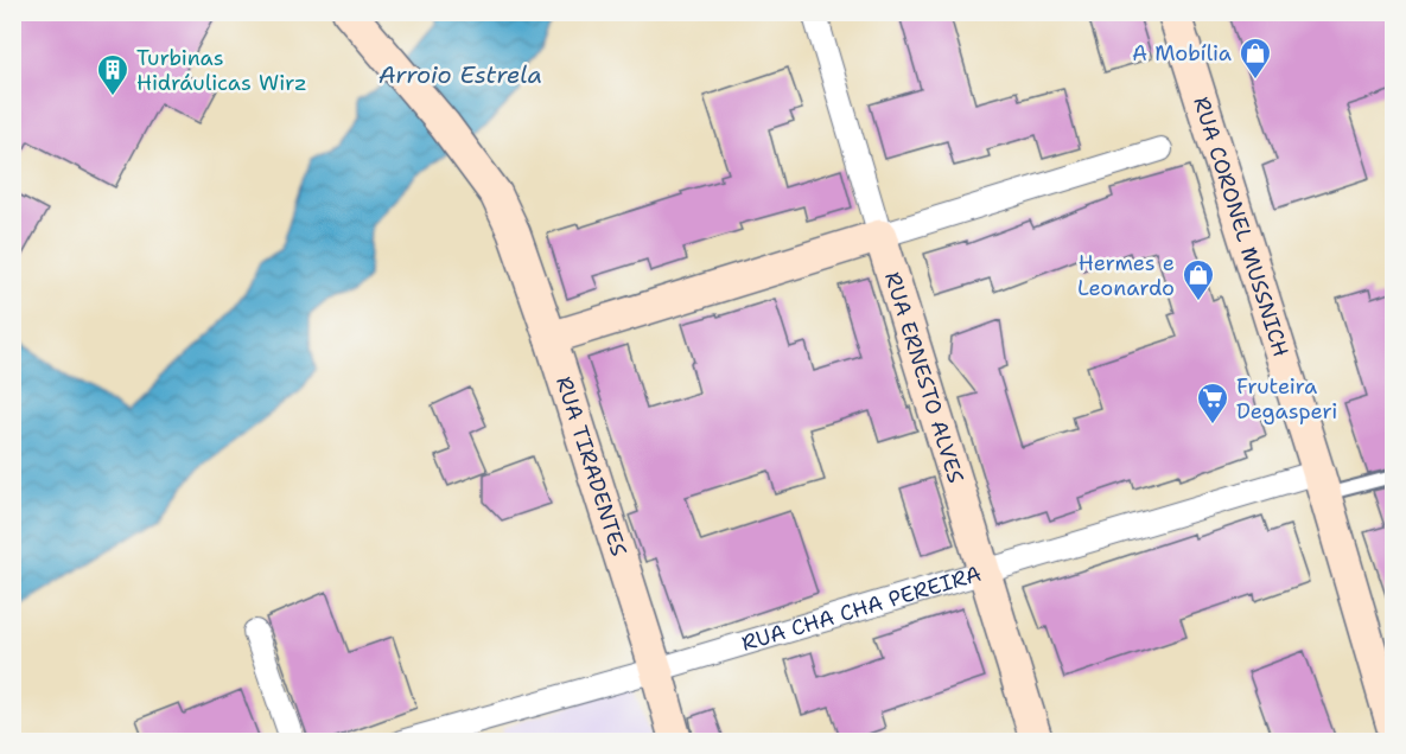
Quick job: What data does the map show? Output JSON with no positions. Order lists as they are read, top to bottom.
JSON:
{
  "streets": {
    "street": [
      "RUA CORONEL MUSSNICH",
      "RUA ERNESTO ALVES",
      "RUA TIRADENTES",
      "RUA CHA CHA PEREIRA"
    ]
  },
  "crossings": [
    ["RUA CORONEL MUSSNICH", "RUA CHA CHA PEREIRA"],
    ["RUA ERNESTO ALVES", "RUA CHA CHA PEREIRA"],
    ["RUA TIRADENTES", "RUA CHA CHA PEREIRA"]
  ],
  "water": ["Arroio Estrela"],
  "places": {
    "shop": ["A Mobília", "Hermes e Leonardo"],
    "building": ["Turbinas Hidráulicas Wirz"],
    "supermarket": ["Fruteira Degasperi"]
  }
}
